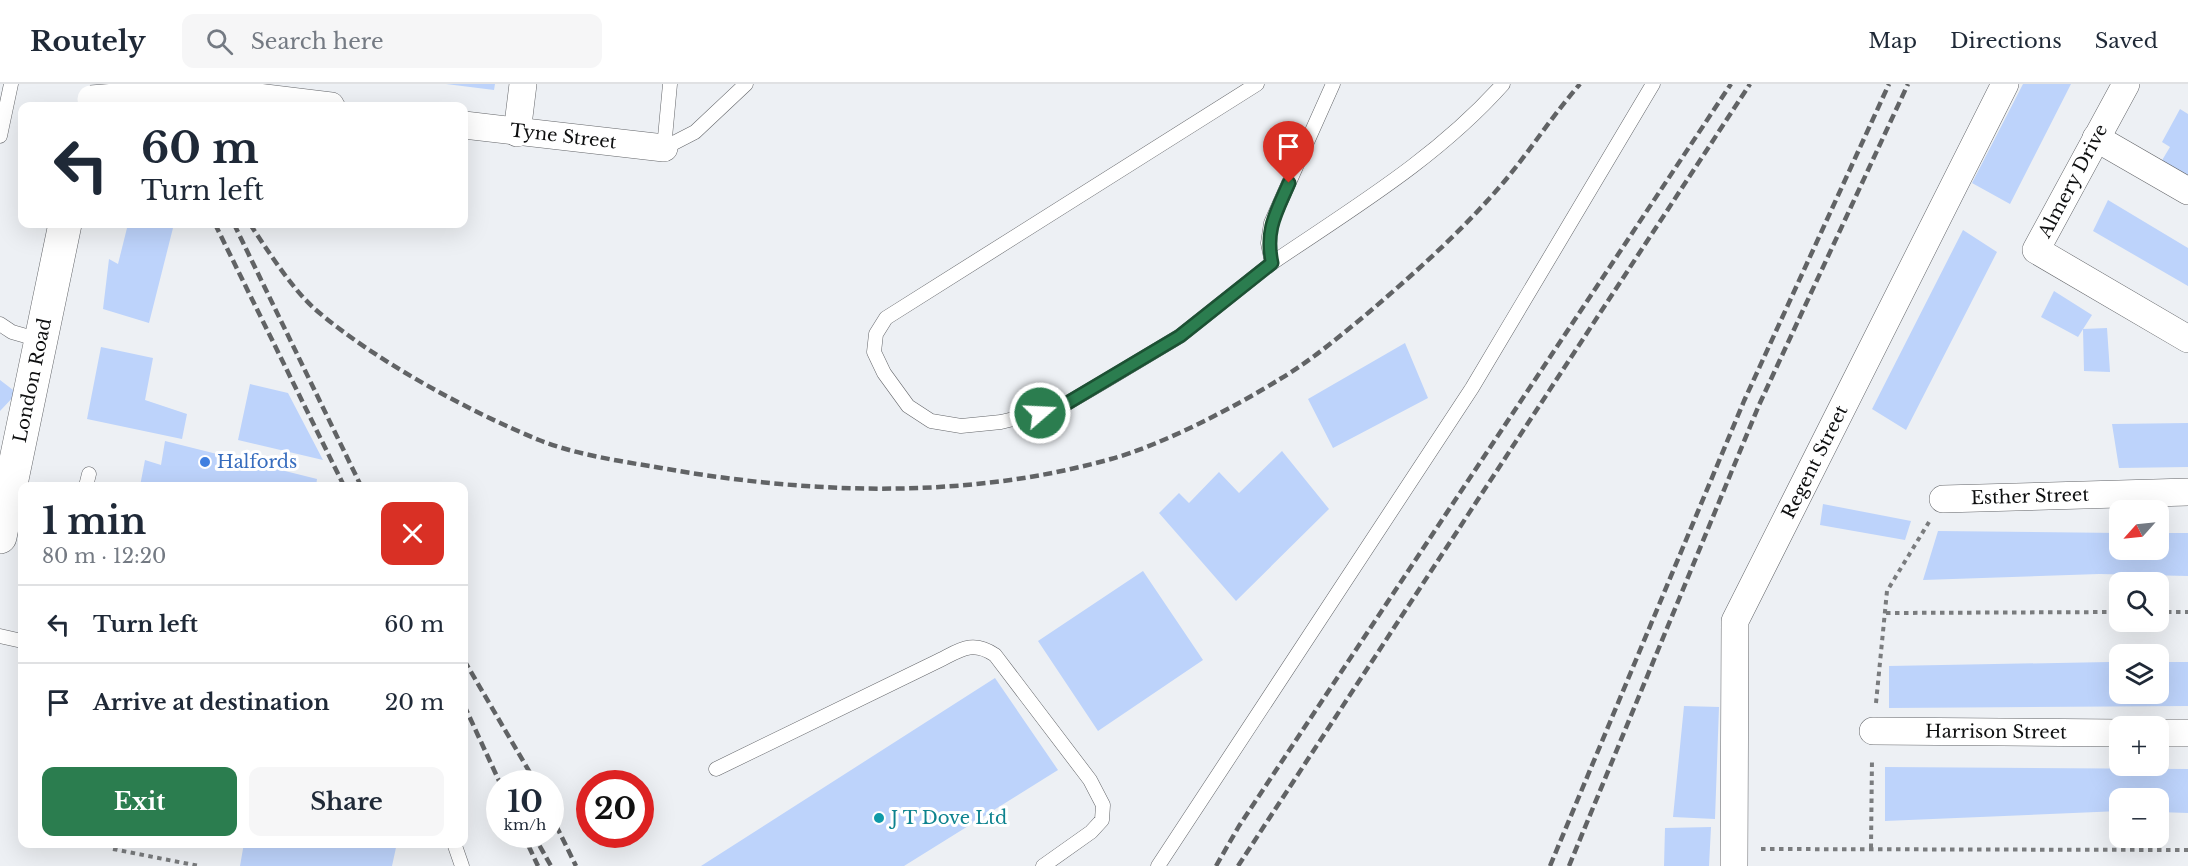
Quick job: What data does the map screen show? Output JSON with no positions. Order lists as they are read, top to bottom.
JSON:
{
  "streets": {
    "main road": ["London Road"],
    "street": [
      "Tyne Street",
      "Almery Drive",
      "Regent Street",
      "Esther Street",
      "Harrison Street"
    ]
  },
  "places": ["Halfords", "J T Dove Ltd"],
  "north": "bottom left",
  "page": {
    "header": "Routely",
    "search": "Search here",
    "nav": ["Map", "Directions", "Saved"],
    "turn": ["60 m", "Turn left"],
    "heading": ["1 min", "80 m · 12:20"],
    "map_buttons": ["+", "−"],
    "list": [
      {
        "name": "Turn left",
        "value": "60 m"
      },
      {
        "name": "Arrive at destination",
        "value": "20 m"
      }
    ],
    "buttons": ["Exit", "Share"],
    "speed": "10 km/h",
    "limit": "20"
  }
}
